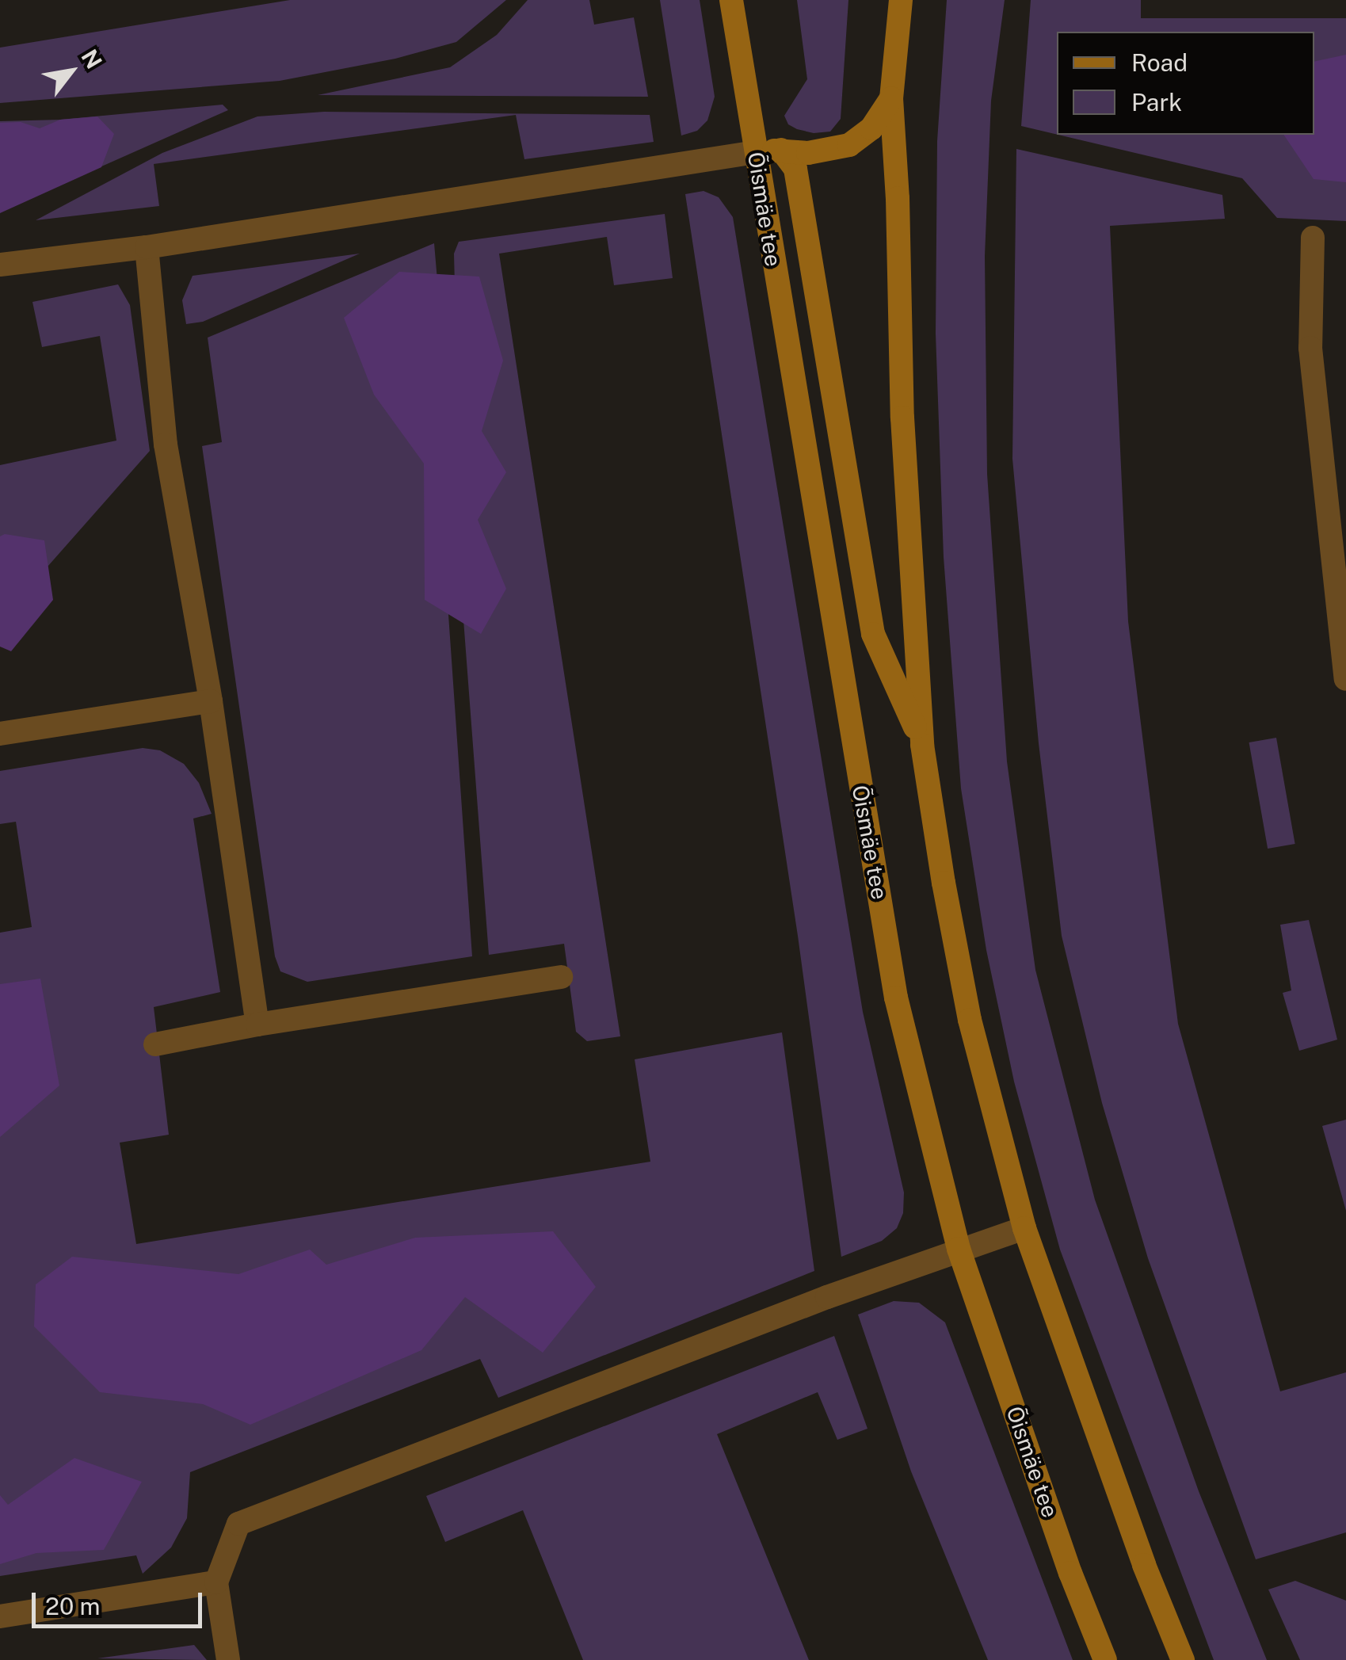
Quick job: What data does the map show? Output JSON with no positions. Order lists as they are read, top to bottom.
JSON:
{
  "streets": {
    "main road": ["Õismäe tee"]
  },
  "legend": ["Road", "Park"],
  "scale_bar": "20 m",
  "north": "top right"
}
